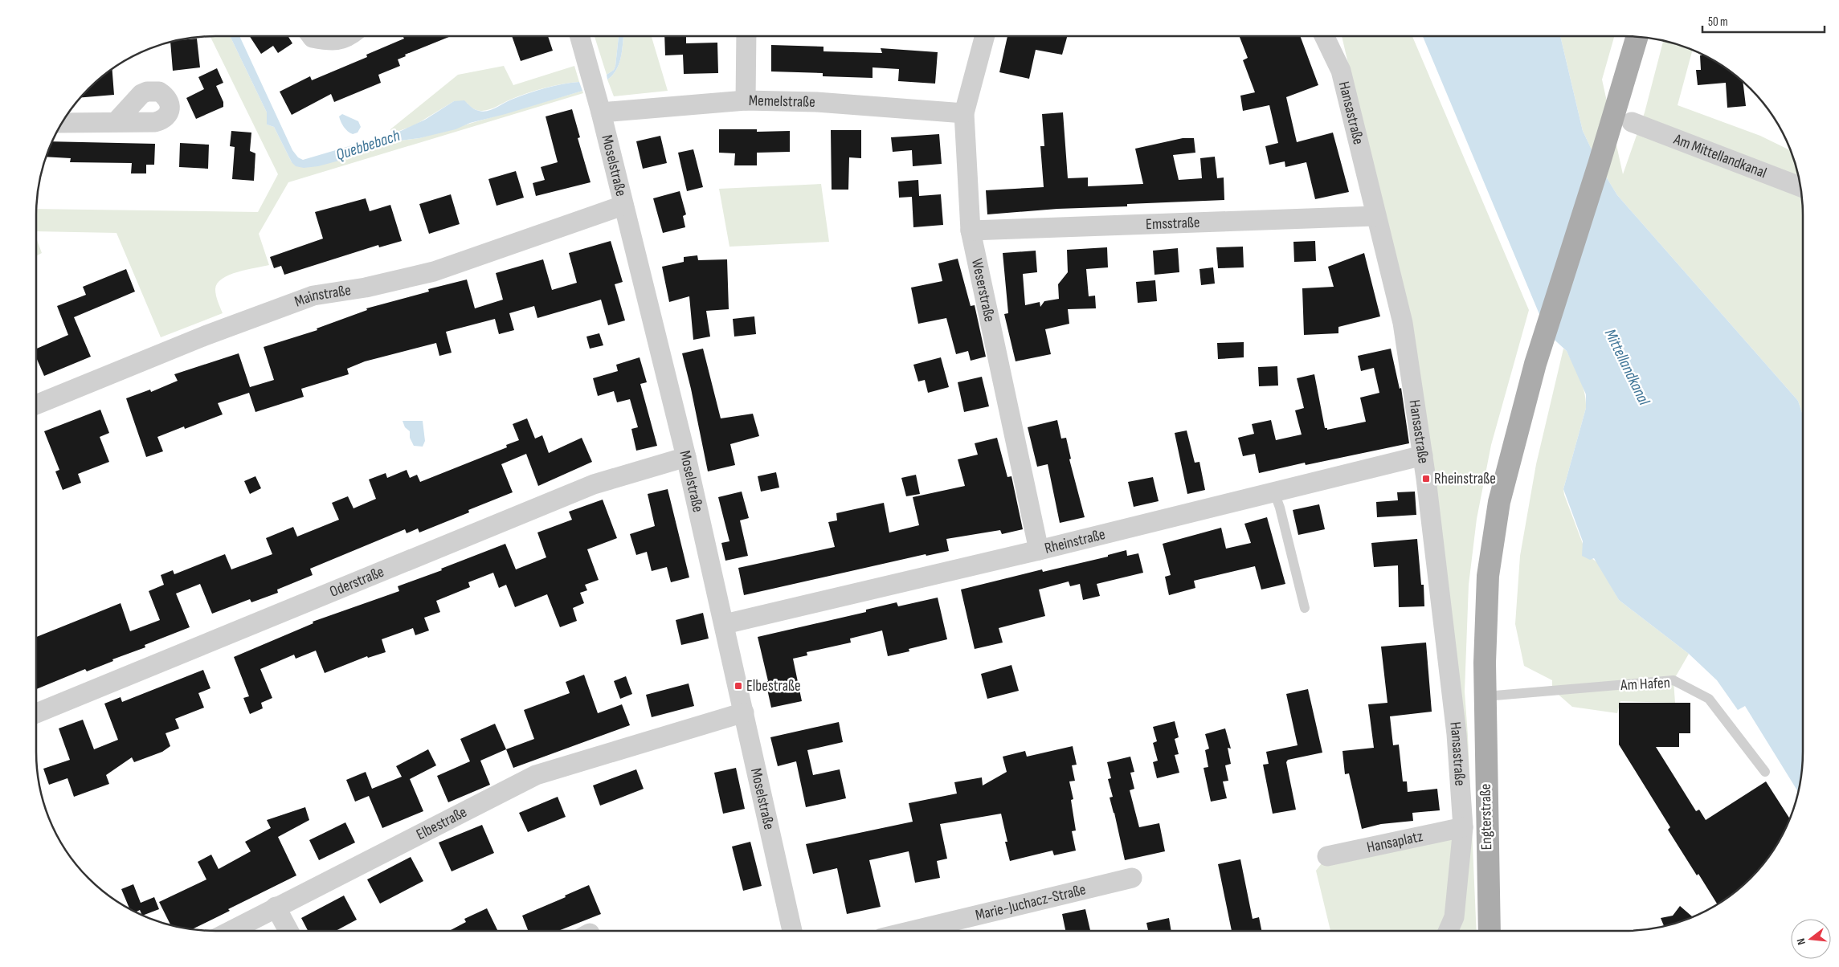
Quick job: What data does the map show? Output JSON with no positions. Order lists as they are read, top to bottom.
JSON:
{
  "streets": {
    "main road": ["Engterstraße"],
    "street": [
      "Memelstraße",
      "Hansastraße",
      "Am Mittellandkanal",
      "Moselstraße",
      "Emsstraße",
      "Weserstraße",
      "Mainstraße",
      "Rheinstraße",
      "Oderstraße",
      "Elbestraße",
      "Hansaplatz",
      "Marie-Juchacz-Straße"
    ],
    "lane": ["Am Hafen"]
  },
  "crossings": [
    ["Memelstraße", "Moselstraße"],
    ["Memelstraße", "Weserstraße"],
    ["Hansastraße", "Emsstraße"],
    ["Hansastraße", "Rheinstraße"],
    ["Hansastraße", "Hansaplatz"],
    ["Moselstraße", "Mainstraße"],
    ["Moselstraße", "Rheinstraße"],
    ["Moselstraße", "Oderstraße"],
    ["Moselstraße", "Elbestraße"],
    ["Emsstraße", "Weserstraße"],
    ["Weserstraße", "Rheinstraße"],
    ["Am Hafen", "Engterstraße"]
  ],
  "water": ["Quebbebach", "Mittellandkanal"],
  "places": {
    "transit": ["Rheinstraße", "Elbestraße"]
  },
  "scale_bar": "50 m",
  "north": "left"
}
